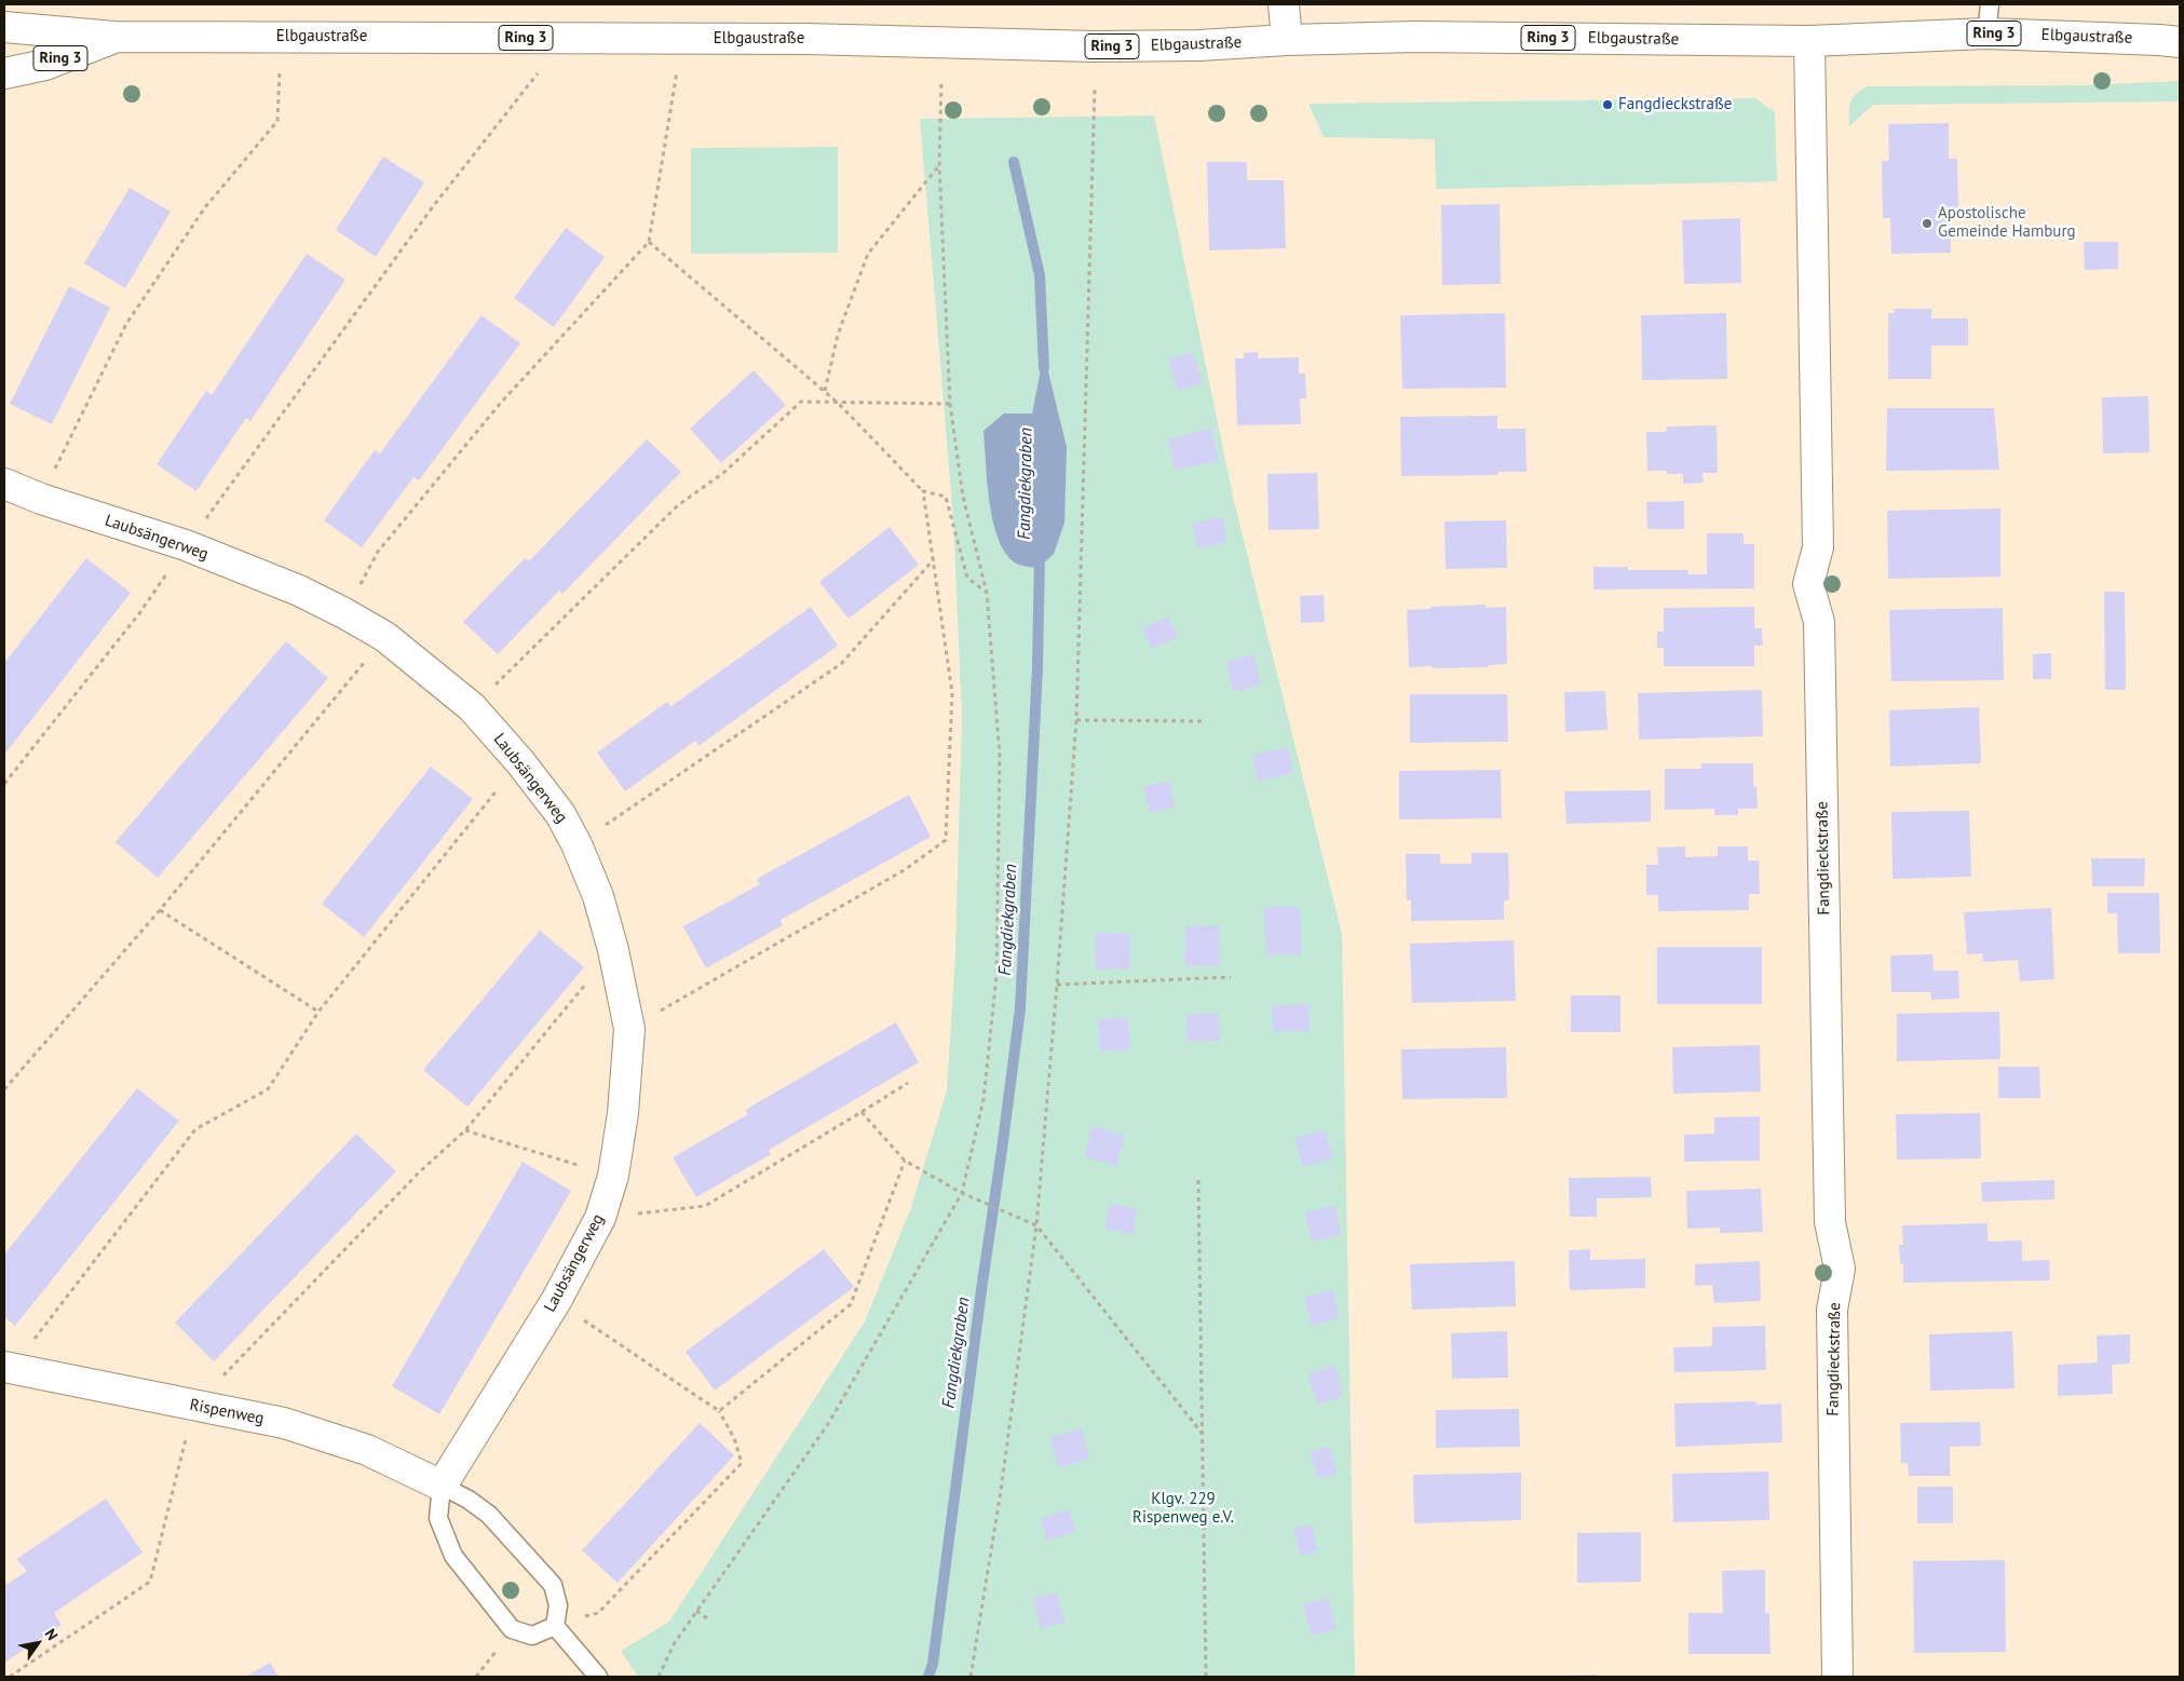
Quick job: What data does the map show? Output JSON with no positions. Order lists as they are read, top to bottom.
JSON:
{
  "streets": {
    "street": [
      "Ring 3",
      "Elbgaustraße",
      "Laubsängerweg",
      "Fangdieckstraße",
      "Rispenweg"
    ]
  },
  "crossings": [
    ["Elbgaustraße", "Fangdieckstraße"],
    ["Laubsängerweg", "Rispenweg"]
  ],
  "water": ["Fangdiekgraben"],
  "parks": ["Klgv. 229 Rispenweg e.V."],
  "places": ["Fangdieckstraße", "Apostolische Gemeinde Hamburg"],
  "north": "top right"
}
